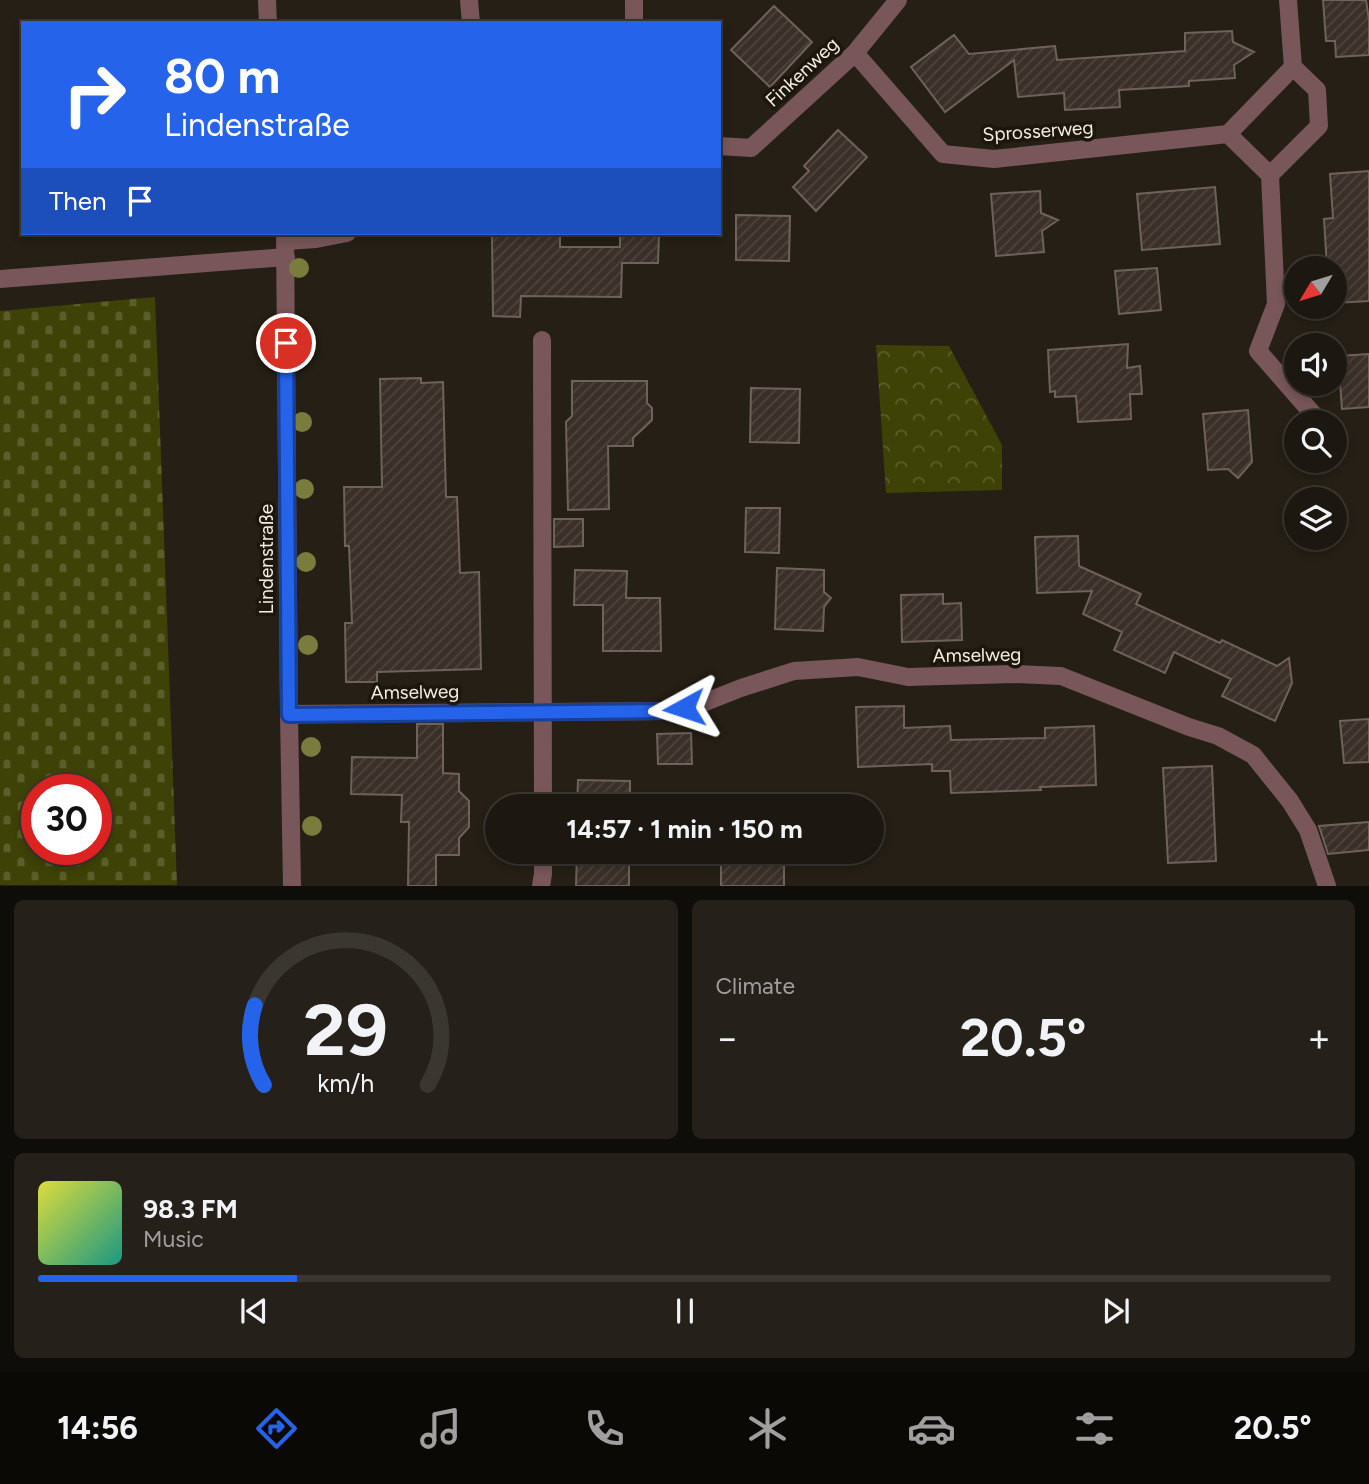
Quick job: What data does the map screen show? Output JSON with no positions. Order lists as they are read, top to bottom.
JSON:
{
  "streets": {
    "street": [
      "Finkenweg",
      "Sprosserweg",
      "Lindenstraße",
      "Amselweg"
    ]
  },
  "crossings": [
    ["Finkenweg", "Sprosserweg"],
    ["Lindenstraße", "Amselweg"]
  ],
  "north": "bottom left",
  "page": {
    "turn": ["80 m", "Lindenstraße"],
    "then": "Then",
    "limit": "30",
    "trip": "14:57 · 1 min · 150 m",
    "tile": "Climate",
    "heat": ["−", "20.5°", "+"],
    "song": ["98.3 FM", "Music"],
    "tabs": ["14:56", "20.5°"],
    "gauge": ["29", "km/h"]
  }
}
